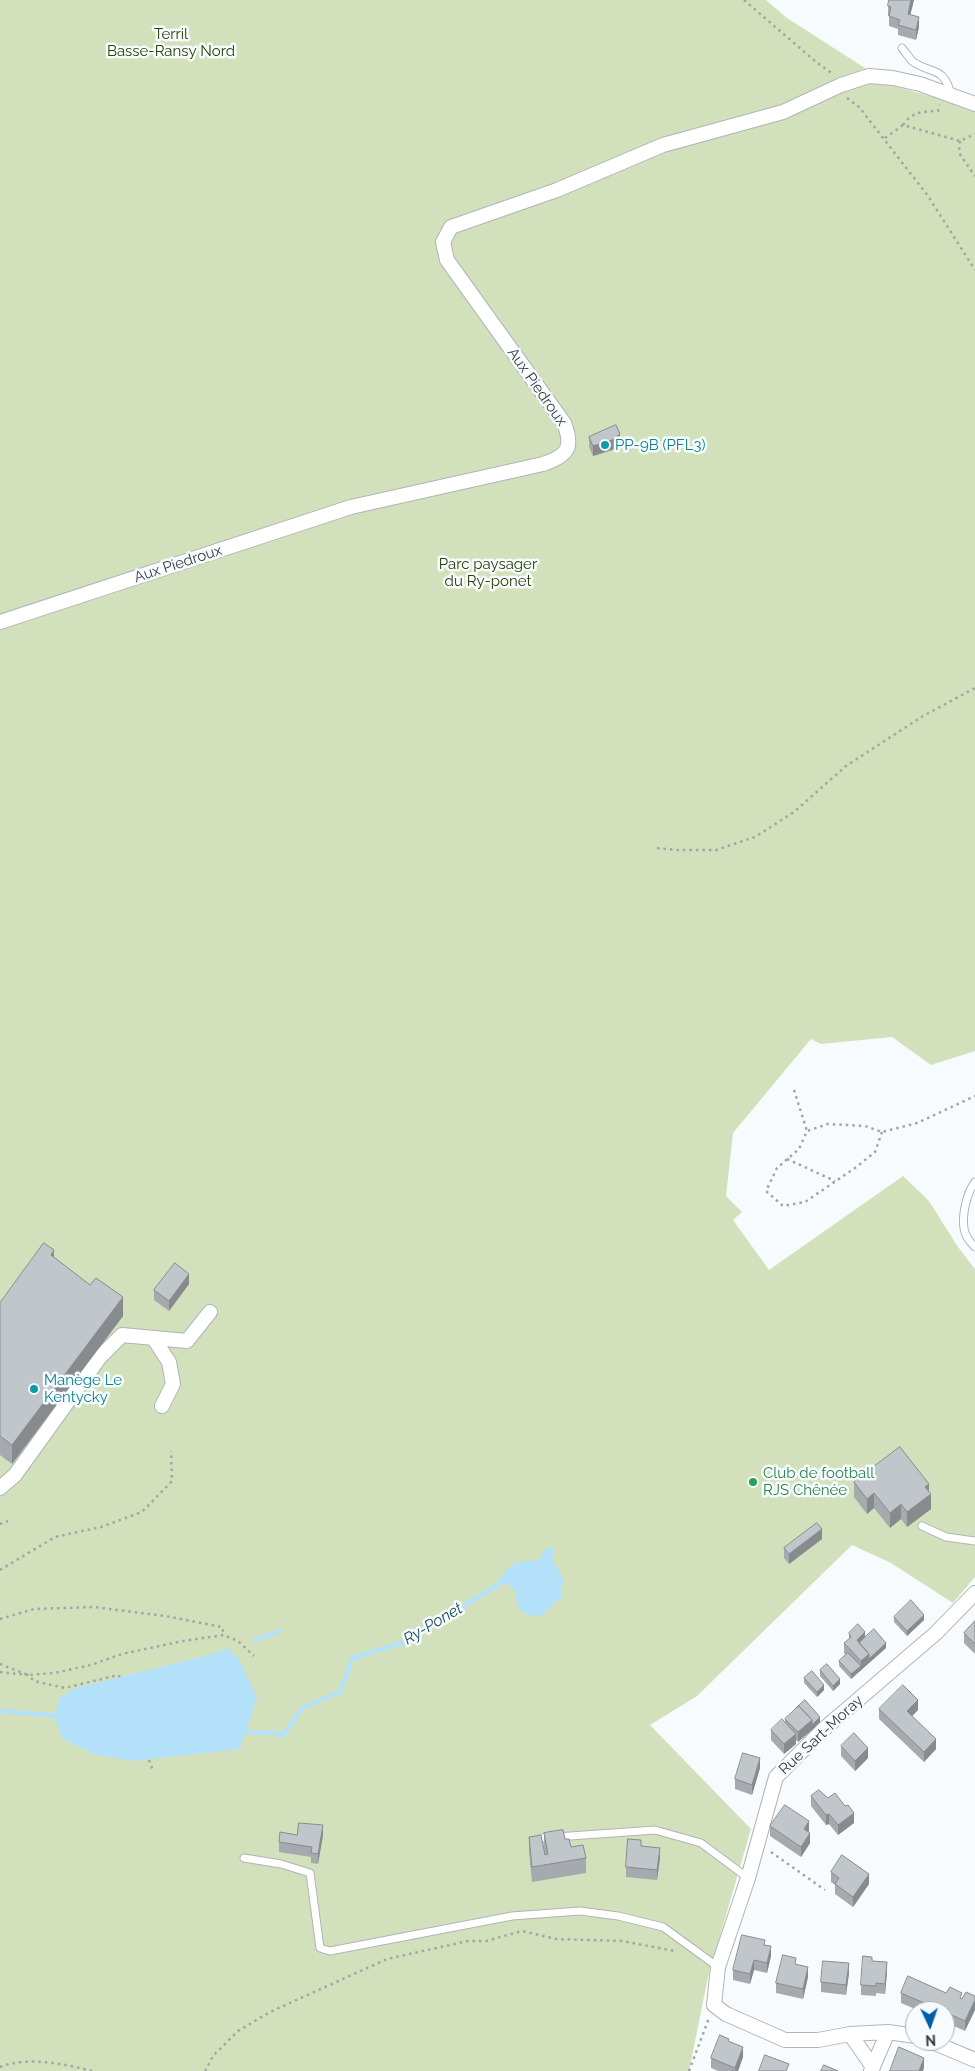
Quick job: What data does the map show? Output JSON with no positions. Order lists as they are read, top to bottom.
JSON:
{
  "streets": {
    "street": ["Aux Piedroux", "Rue Sart-Moray"]
  },
  "water": ["Ry-Ponet"],
  "parks": ["Terril Basse-Ransy Nord", "Parc paysager du Ry-ponet"],
  "places": ["PP-9B (PFL3)", "Manège Le Kentycky", "Club de football RJS Chênée"],
  "north": "bottom"
}
